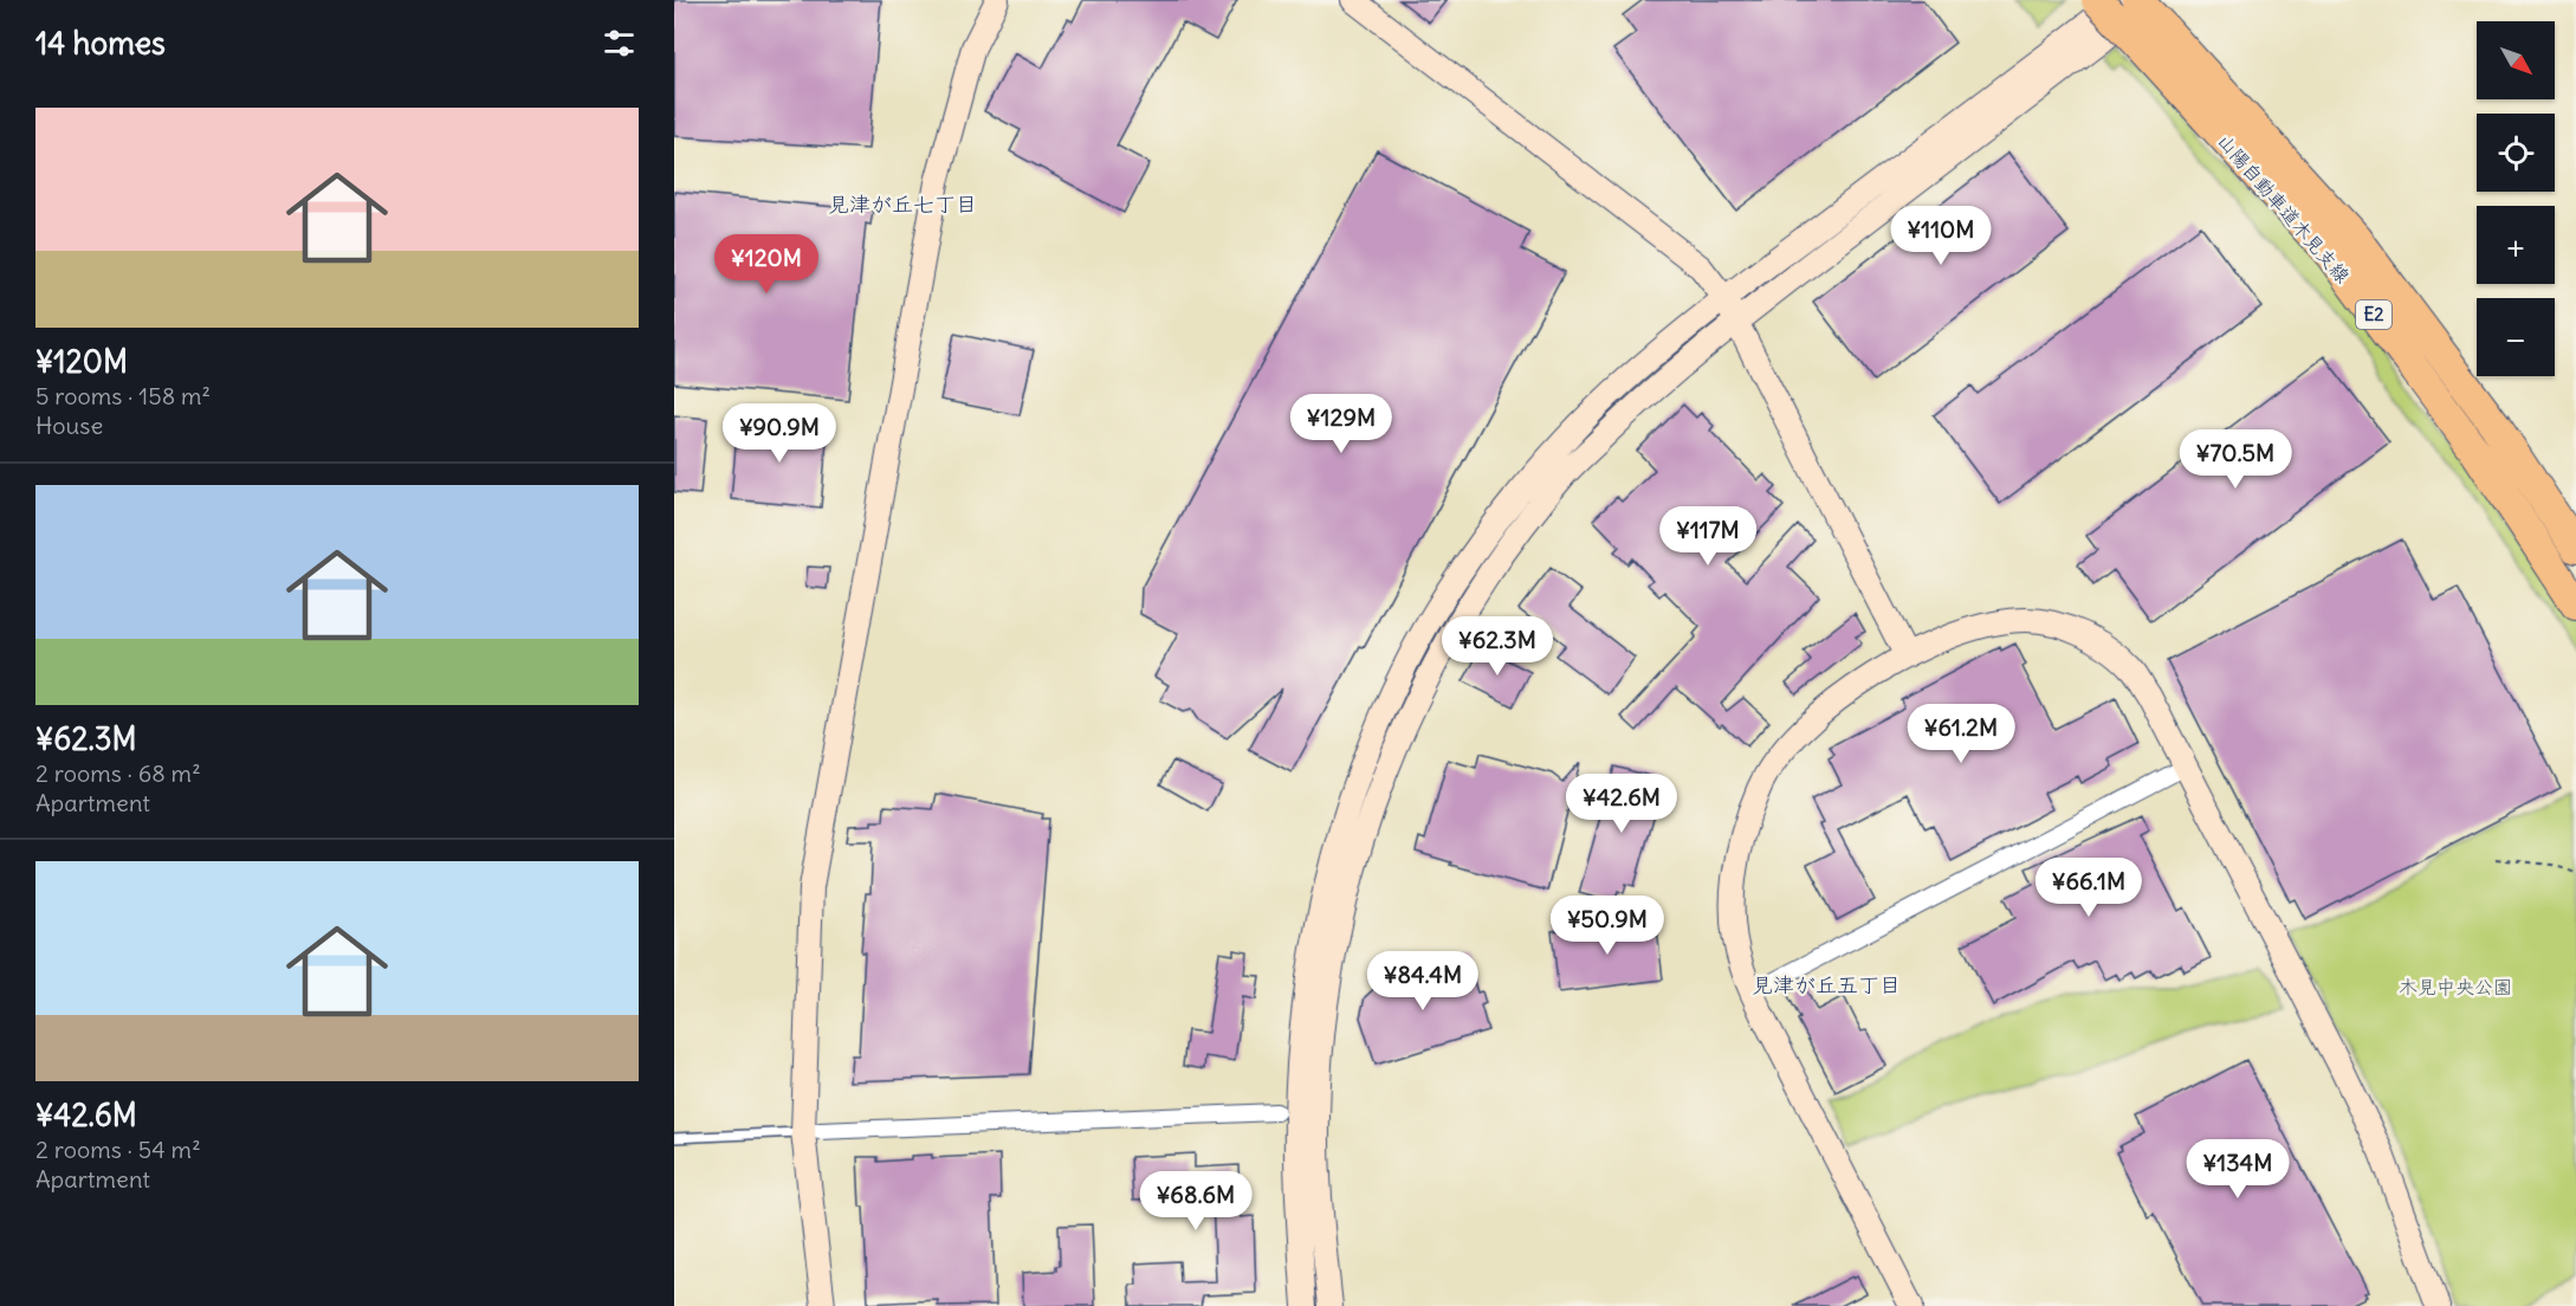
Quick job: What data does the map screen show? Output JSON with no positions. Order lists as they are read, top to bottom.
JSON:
{
  "streets": {
    "highway": ["山陽自動車道木見支線", "E2"]
  },
  "districts": ["見津が丘七丁目", "見津が丘五丁目"],
  "parks": ["木見中央公園"],
  "north": "bottom right",
  "page": {
    "heading": "14 homes",
    "map_buttons": ["+", "−"],
    "list": [
      {
        "name": "¥120M",
        "note": "5 rooms · 158 m² · House"
      },
      {
        "name": "¥62.3M",
        "note": "2 rooms · 68 m² · Apartment"
      },
      {
        "name": "¥42.6M",
        "note": "2 rooms · 54 m² · Apartment"
      }
    ],
    "price": [
      "¥110M",
      "¥120M",
      "¥129M",
      "¥90.9M",
      "¥70.5M",
      "¥117M",
      "¥62.3M",
      "¥61.2M",
      "¥42.6M",
      "¥66.1M",
      "¥50.9M",
      "¥84.4M",
      "¥134M",
      "¥68.6M"
    ]
  }
}
